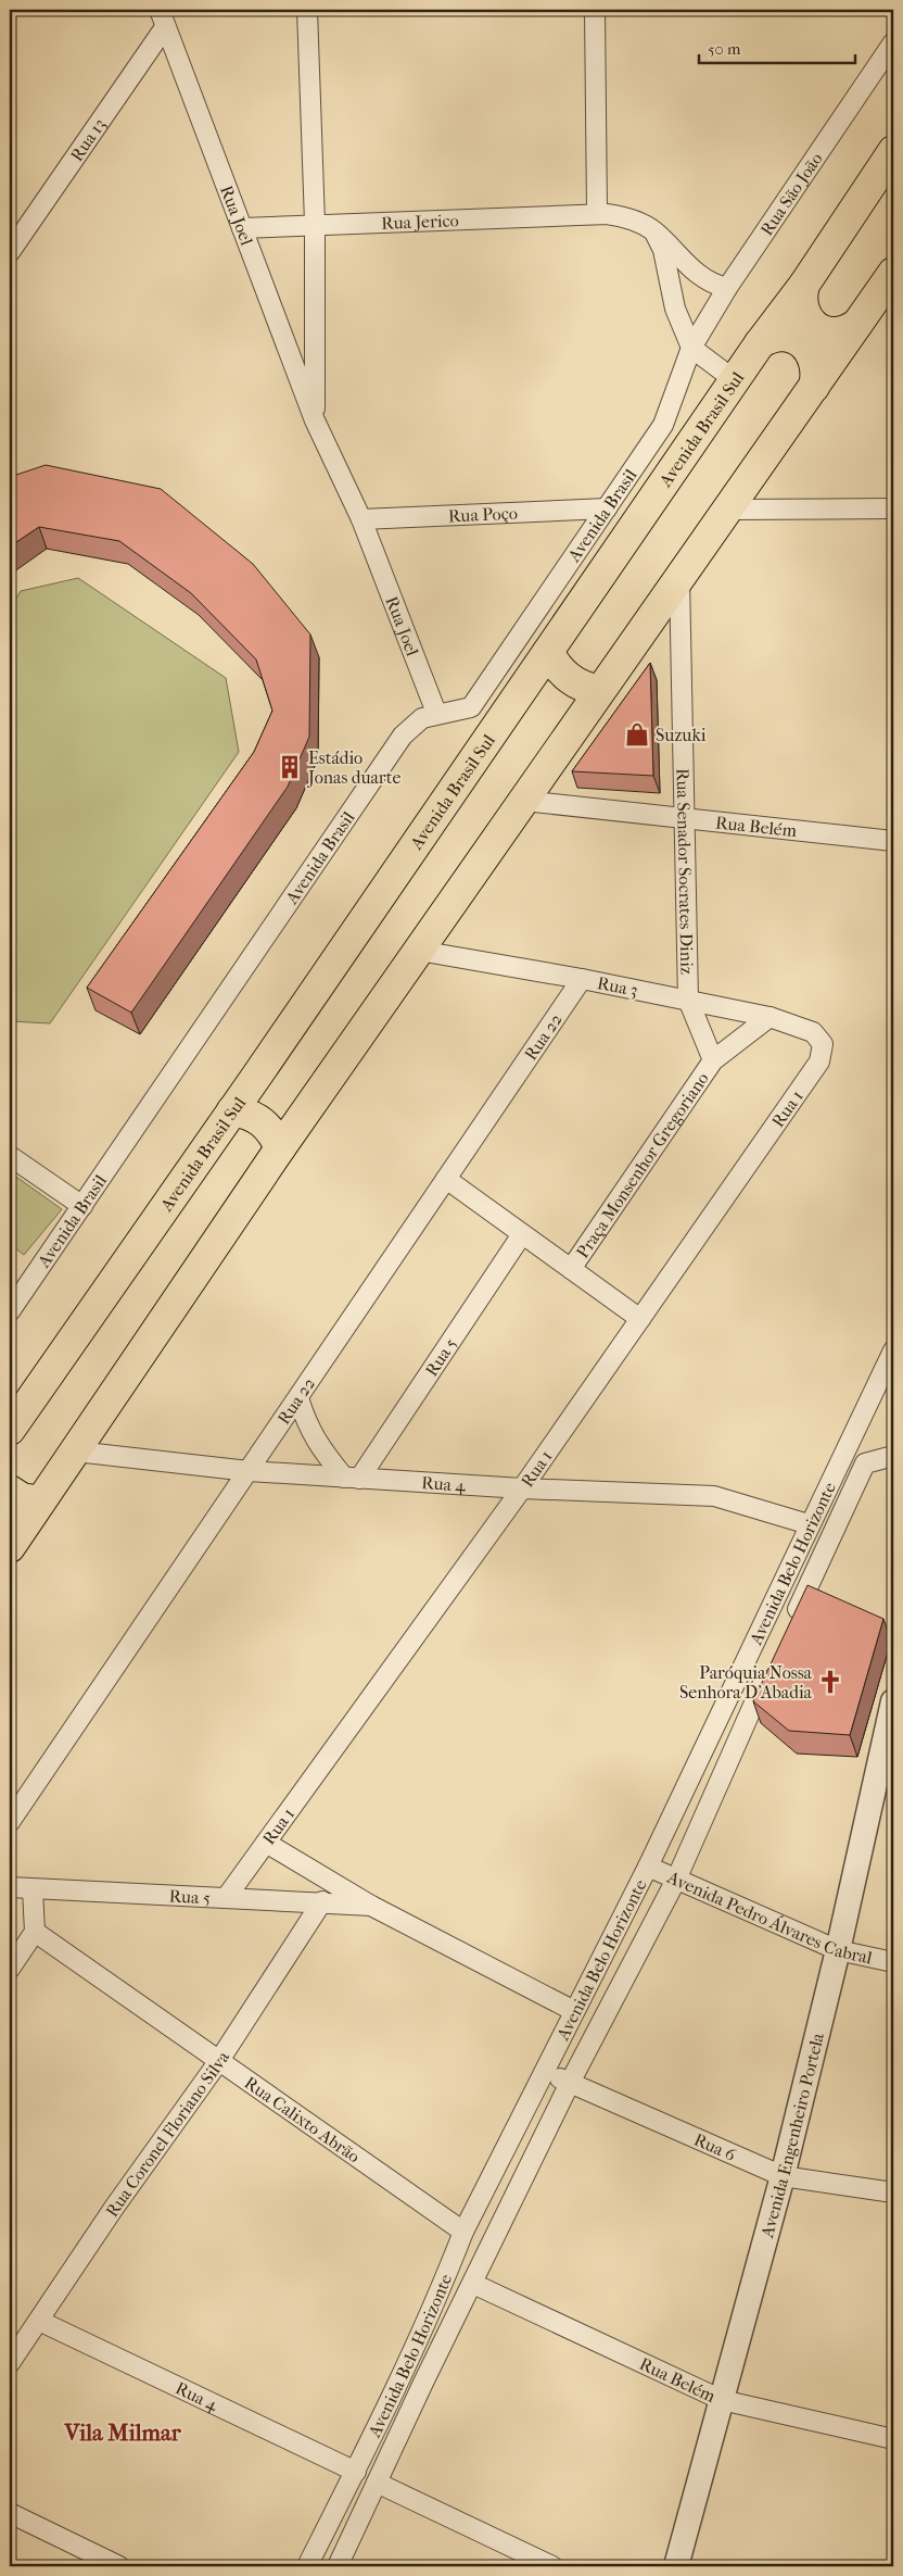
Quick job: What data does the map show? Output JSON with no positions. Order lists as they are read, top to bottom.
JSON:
{
  "streets": {
    "main road": ["Avenida Brasil Sul"],
    "street": [
      "Rua 13",
      "Rua São João",
      "Rua Joel",
      "Rua Jerico",
      "Rua Poço",
      "Avenida Brasil",
      "Rua Belém",
      "Rua Senador Socrates Diniz",
      "Rua 3",
      "Rua 22",
      "Rua 1",
      "Praça Monsenhor Gregoriano",
      "Rua 5",
      "Rua 4",
      "Avenida Belo Horizonte",
      "Avenida Pedro Álvares Cabral",
      "Rua Calixto Abrão",
      "Rua Coronel Floriano Silva",
      "Avenida Engenheiro Portela",
      "Rua 6"
    ]
  },
  "crossings": [
    ["Rua 13", "Rua Joel"],
    ["Rua São João", "Avenida Brasil"],
    ["Rua Joel", "Rua Jerico"],
    ["Rua Joel", "Rua Poço"],
    ["Rua Joel", "Avenida Brasil"],
    ["Rua Poço", "Avenida Brasil"],
    ["Rua Belém", "Rua Senador Socrates Diniz"],
    ["Rua Belém", "Avenida Belo Horizonte"],
    ["Rua Belém", "Avenida Engenheiro Portela"],
    ["Rua Senador Socrates Diniz", "Rua 3"],
    ["Rua Senador Socrates Diniz", "Praça Monsenhor Gregoriano"],
    ["Rua 3", "Rua 22"],
    ["Rua 3", "Rua 1"],
    ["Rua 3", "Praça Monsenhor Gregoriano"],
    ["Rua 22", "Rua 4"],
    ["Rua 1", "Rua 5"],
    ["Rua 1", "Rua 4"],
    ["Rua 5", "Rua 4"],
    ["Rua 5", "Avenida Belo Horizonte"],
    ["Rua 5", "Rua Coronel Floriano Silva"],
    ["Rua 4", "Avenida Belo Horizonte"],
    ["Rua 4", "Rua Coronel Floriano Silva"],
    ["Avenida Belo Horizonte", "Avenida Pedro Álvares Cabral"],
    ["Avenida Belo Horizonte", "Rua Calixto Abrão"],
    ["Avenida Belo Horizonte", "Rua 6"],
    ["Avenida Pedro Álvares Cabral", "Avenida Engenheiro Portela"],
    ["Rua Calixto Abrão", "Rua Coronel Floriano Silva"],
    ["Avenida Engenheiro Portela", "Rua 6"]
  ],
  "districts": ["Vila Milmar"],
  "places": {
    "shop": ["Suzuki"],
    "building": ["Estádio Jonas duarte"],
    "church": ["Paróquia Nossa Senhora D’Abadia"]
  },
  "scale_bar": "50 m"
}
